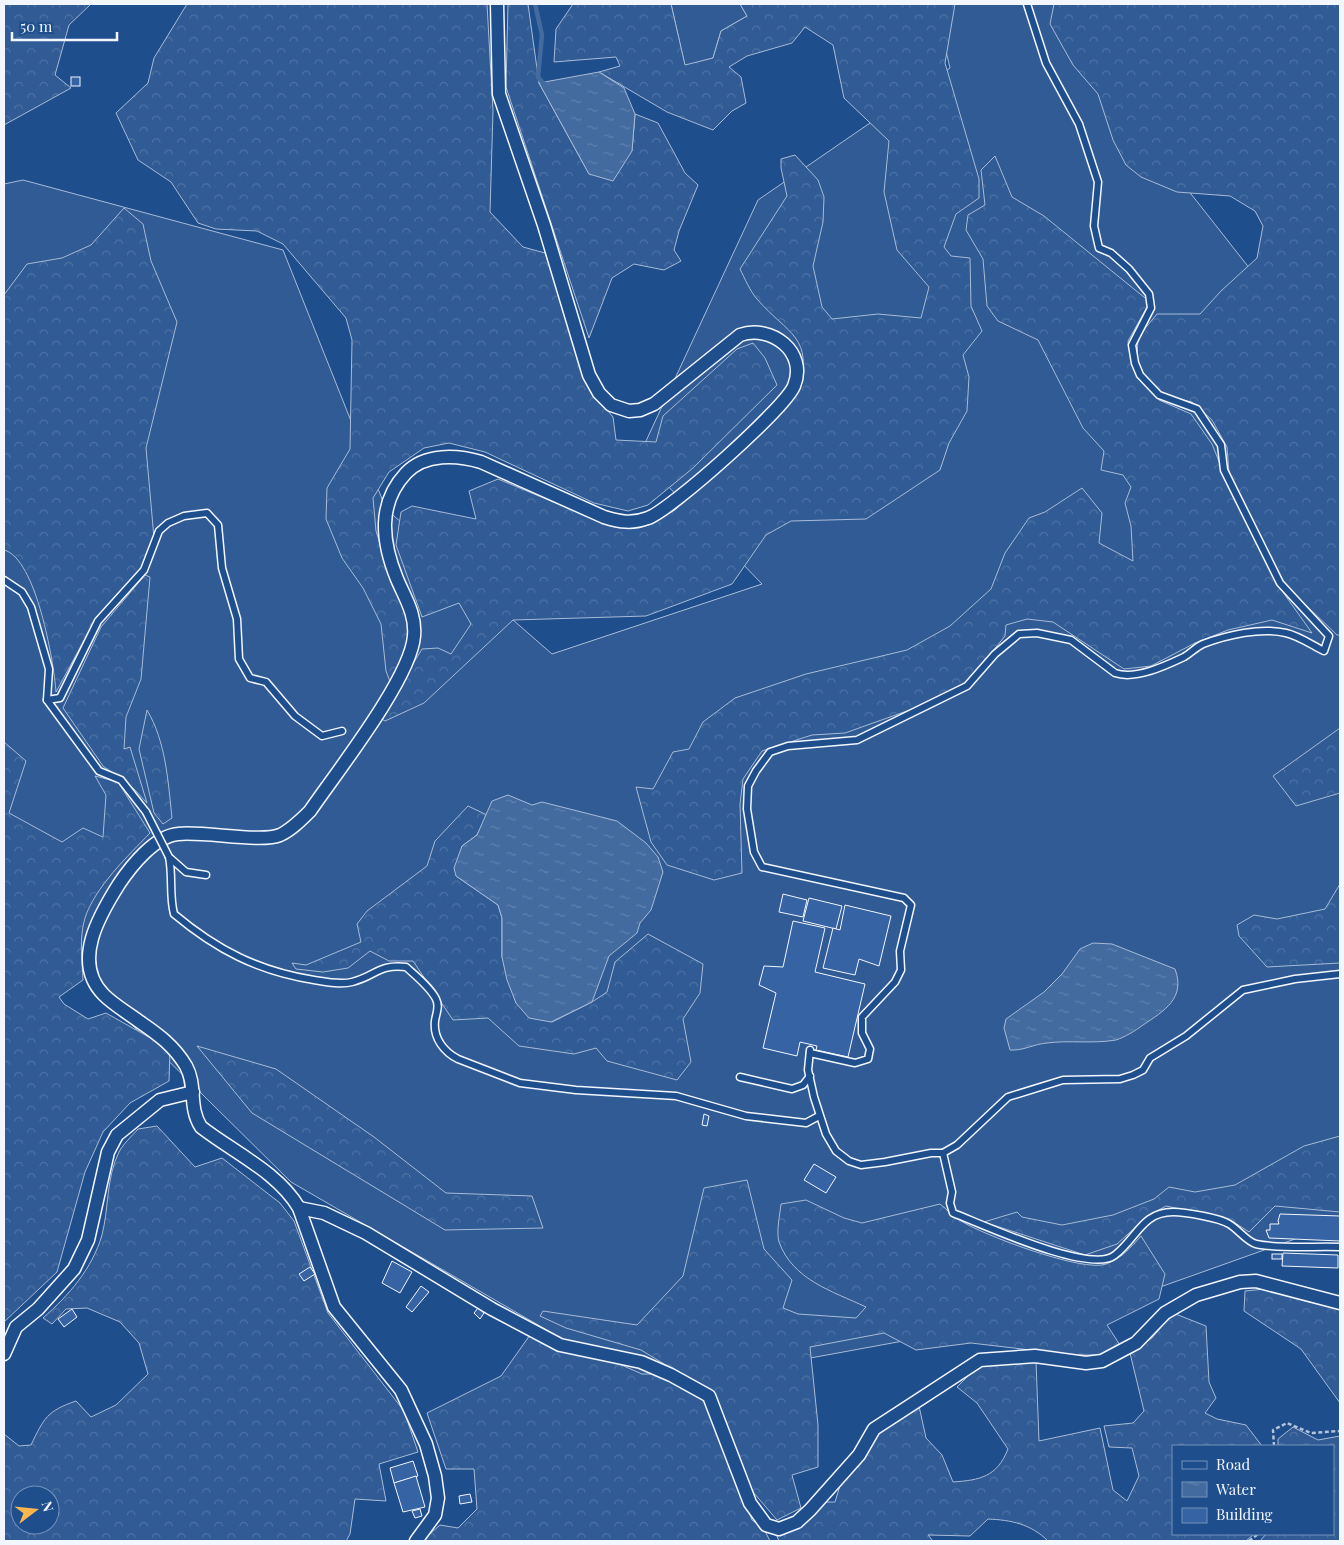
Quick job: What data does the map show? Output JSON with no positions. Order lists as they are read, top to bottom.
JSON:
{
  "legend": ["Road", "Water", "Building"],
  "scale_bar": "50 m",
  "north": "right"
}
